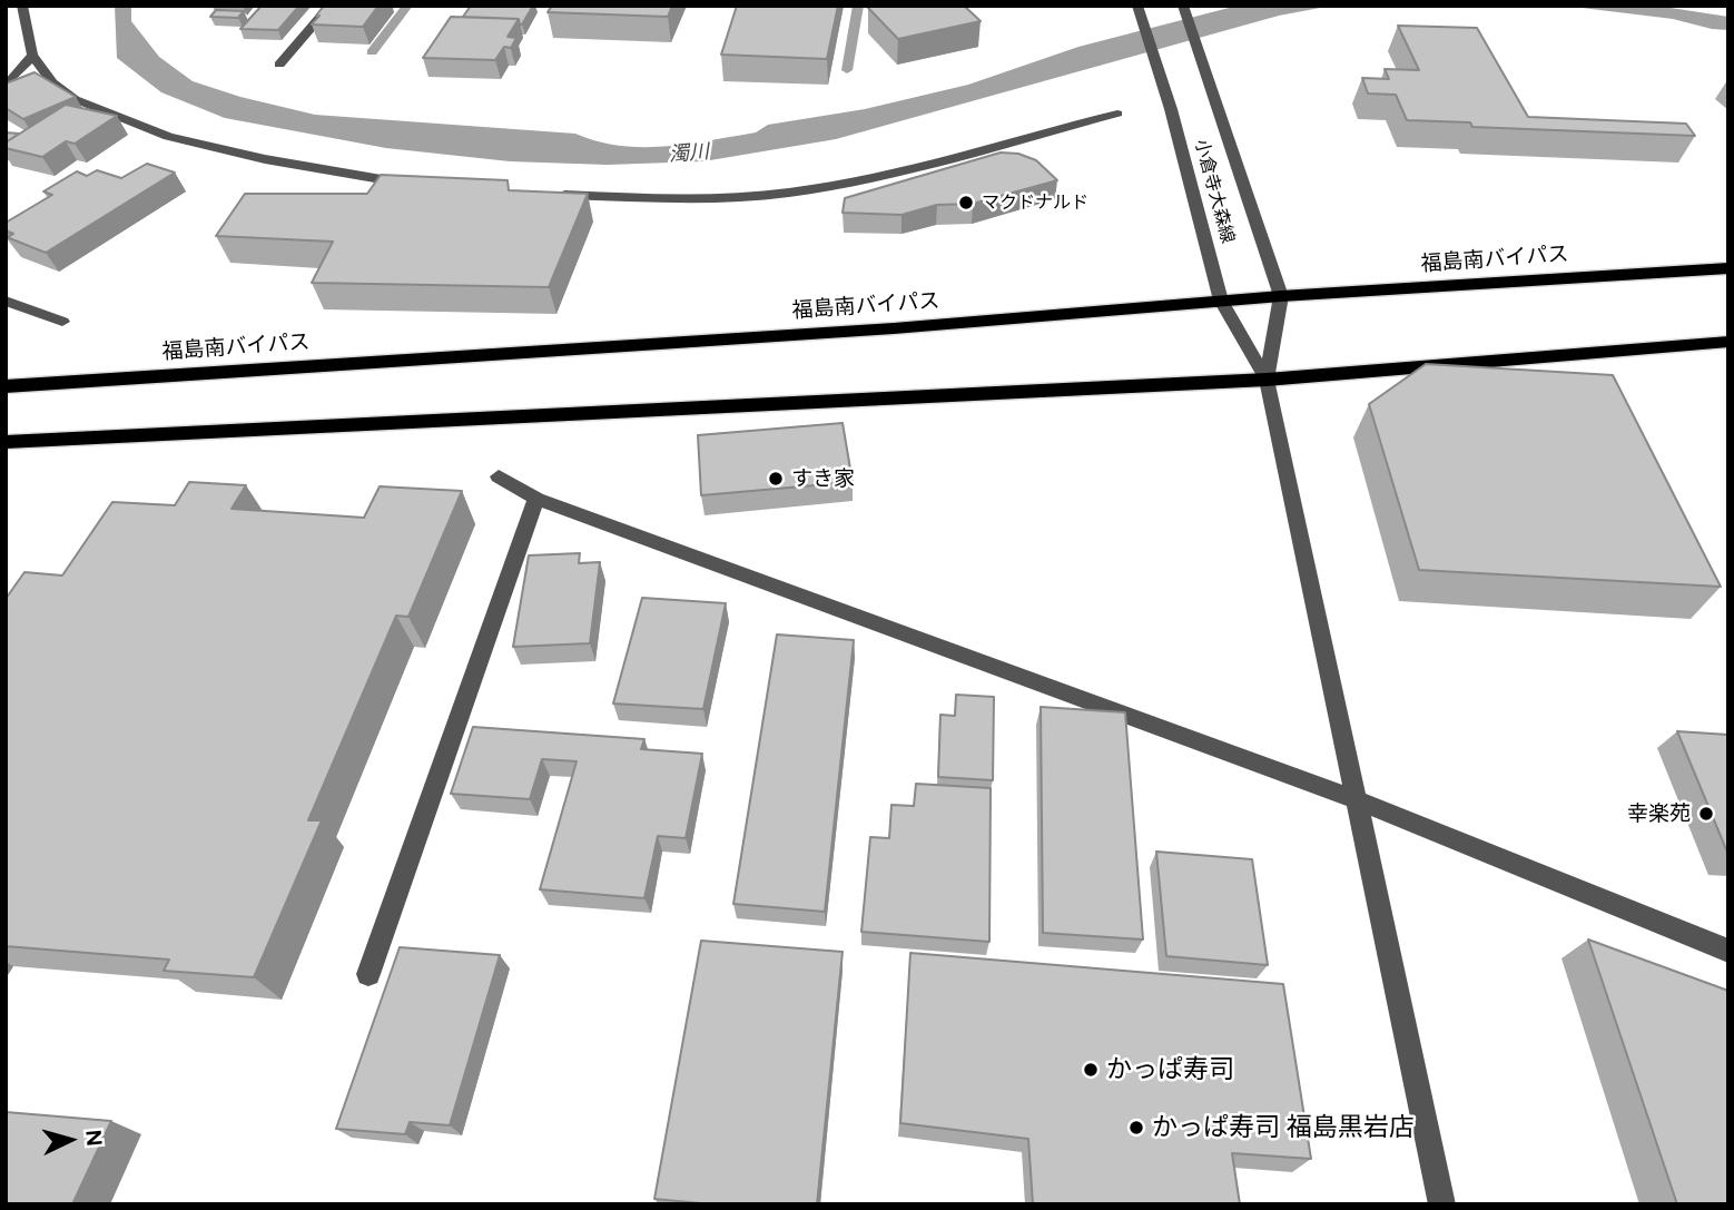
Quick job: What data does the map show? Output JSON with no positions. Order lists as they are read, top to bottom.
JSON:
{
  "streets": {
    "highway": ["福島南バイパス"],
    "street": ["小倉寺大森線"]
  },
  "crossings": [
    ["小倉寺大森線", "福島南バイパス"]
  ],
  "water": ["濁川"],
  "places": [
    "マクドナルド",
    "すき家",
    "幸楽苑",
    "かっぱ寿司",
    "かっぱ寿司 福島黒岩店"
  ],
  "north": "right"
}
